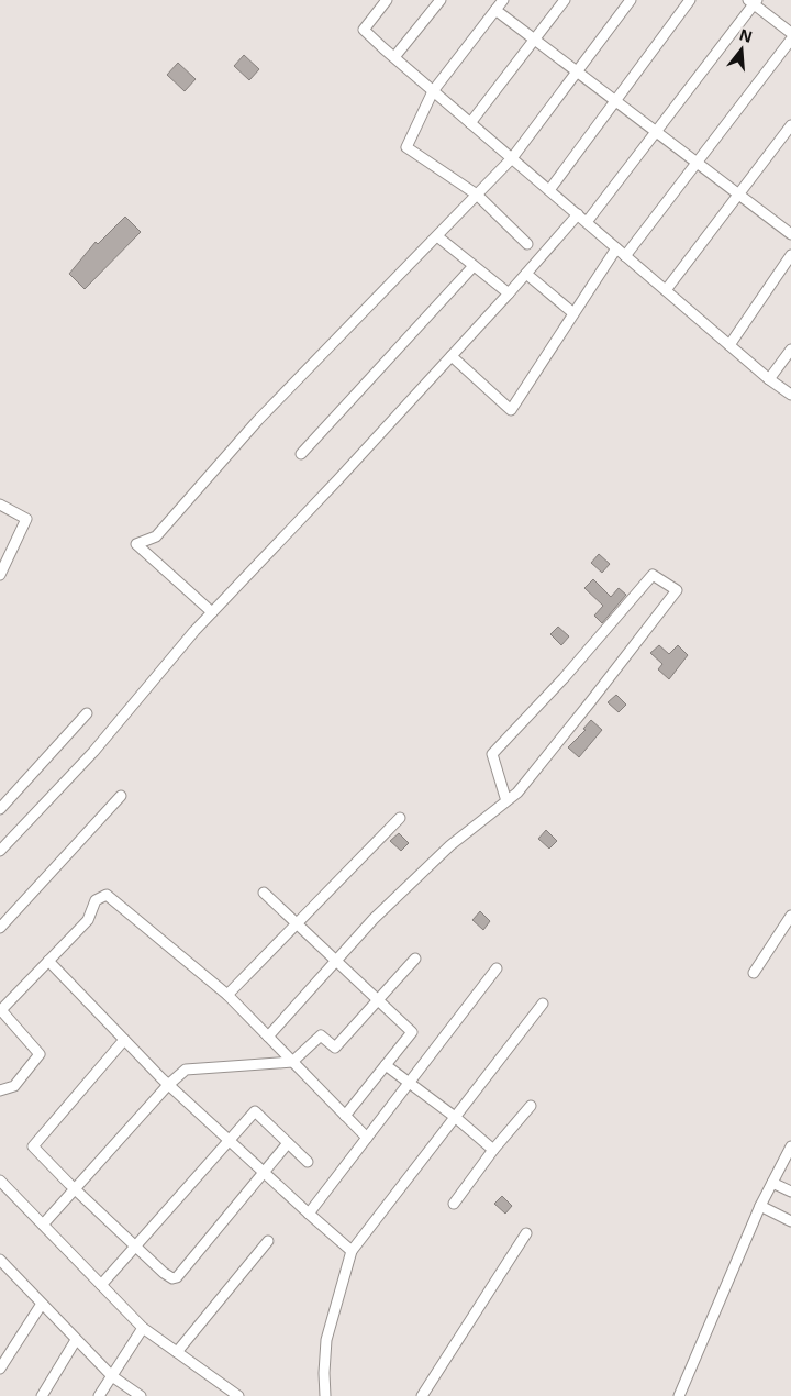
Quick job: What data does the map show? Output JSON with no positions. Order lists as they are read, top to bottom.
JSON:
{
  "north": "top"
}
